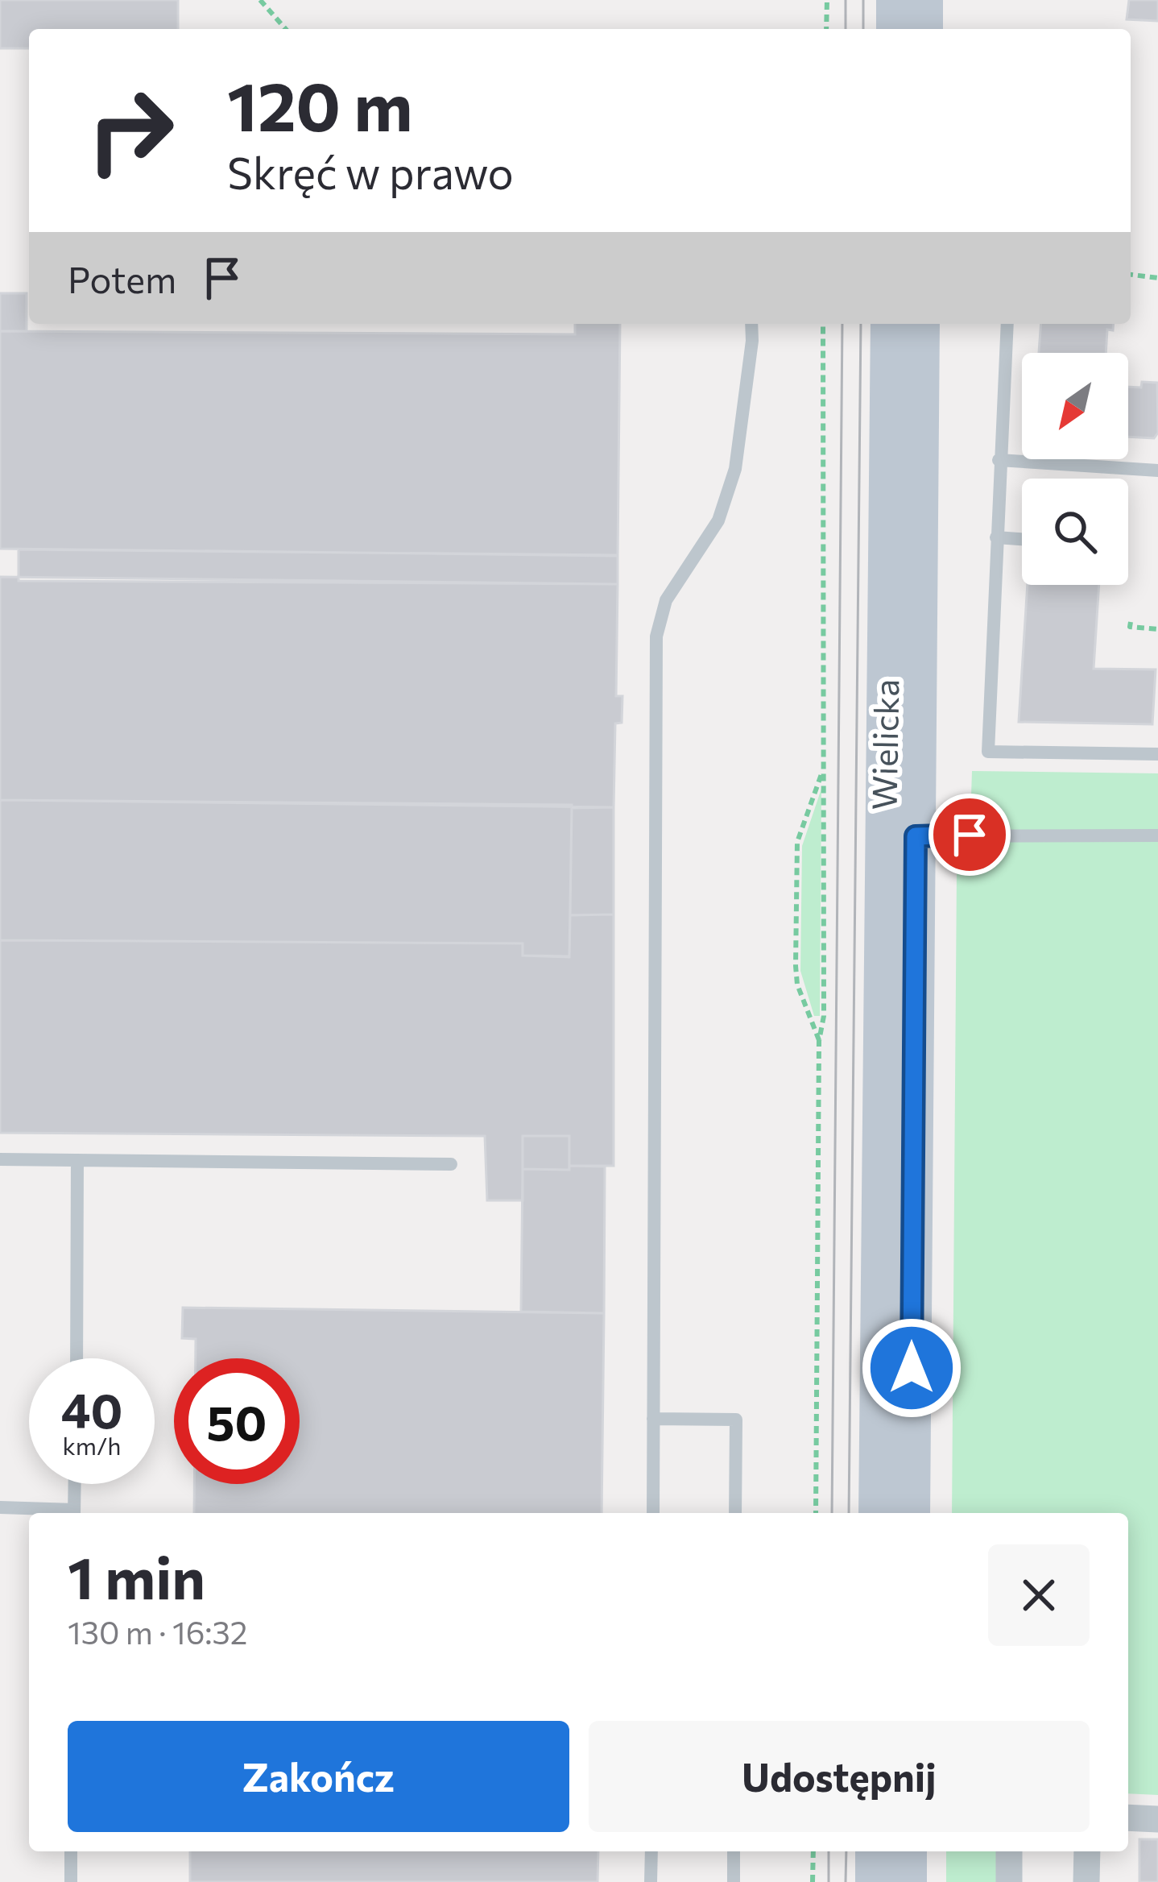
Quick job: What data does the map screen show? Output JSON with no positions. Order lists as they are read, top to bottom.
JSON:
{
  "streets": {
    "main road": ["Wielicka"]
  },
  "north": "bottom left",
  "page": {
    "turn": ["120 m", "Skręć w prawo"],
    "then": "Potem",
    "speed": "40 km/h",
    "limit": "50",
    "heading": ["1 min", "130 m · 16:32"],
    "buttons": ["Zakończ", "Udostępnij"]
  }
}
